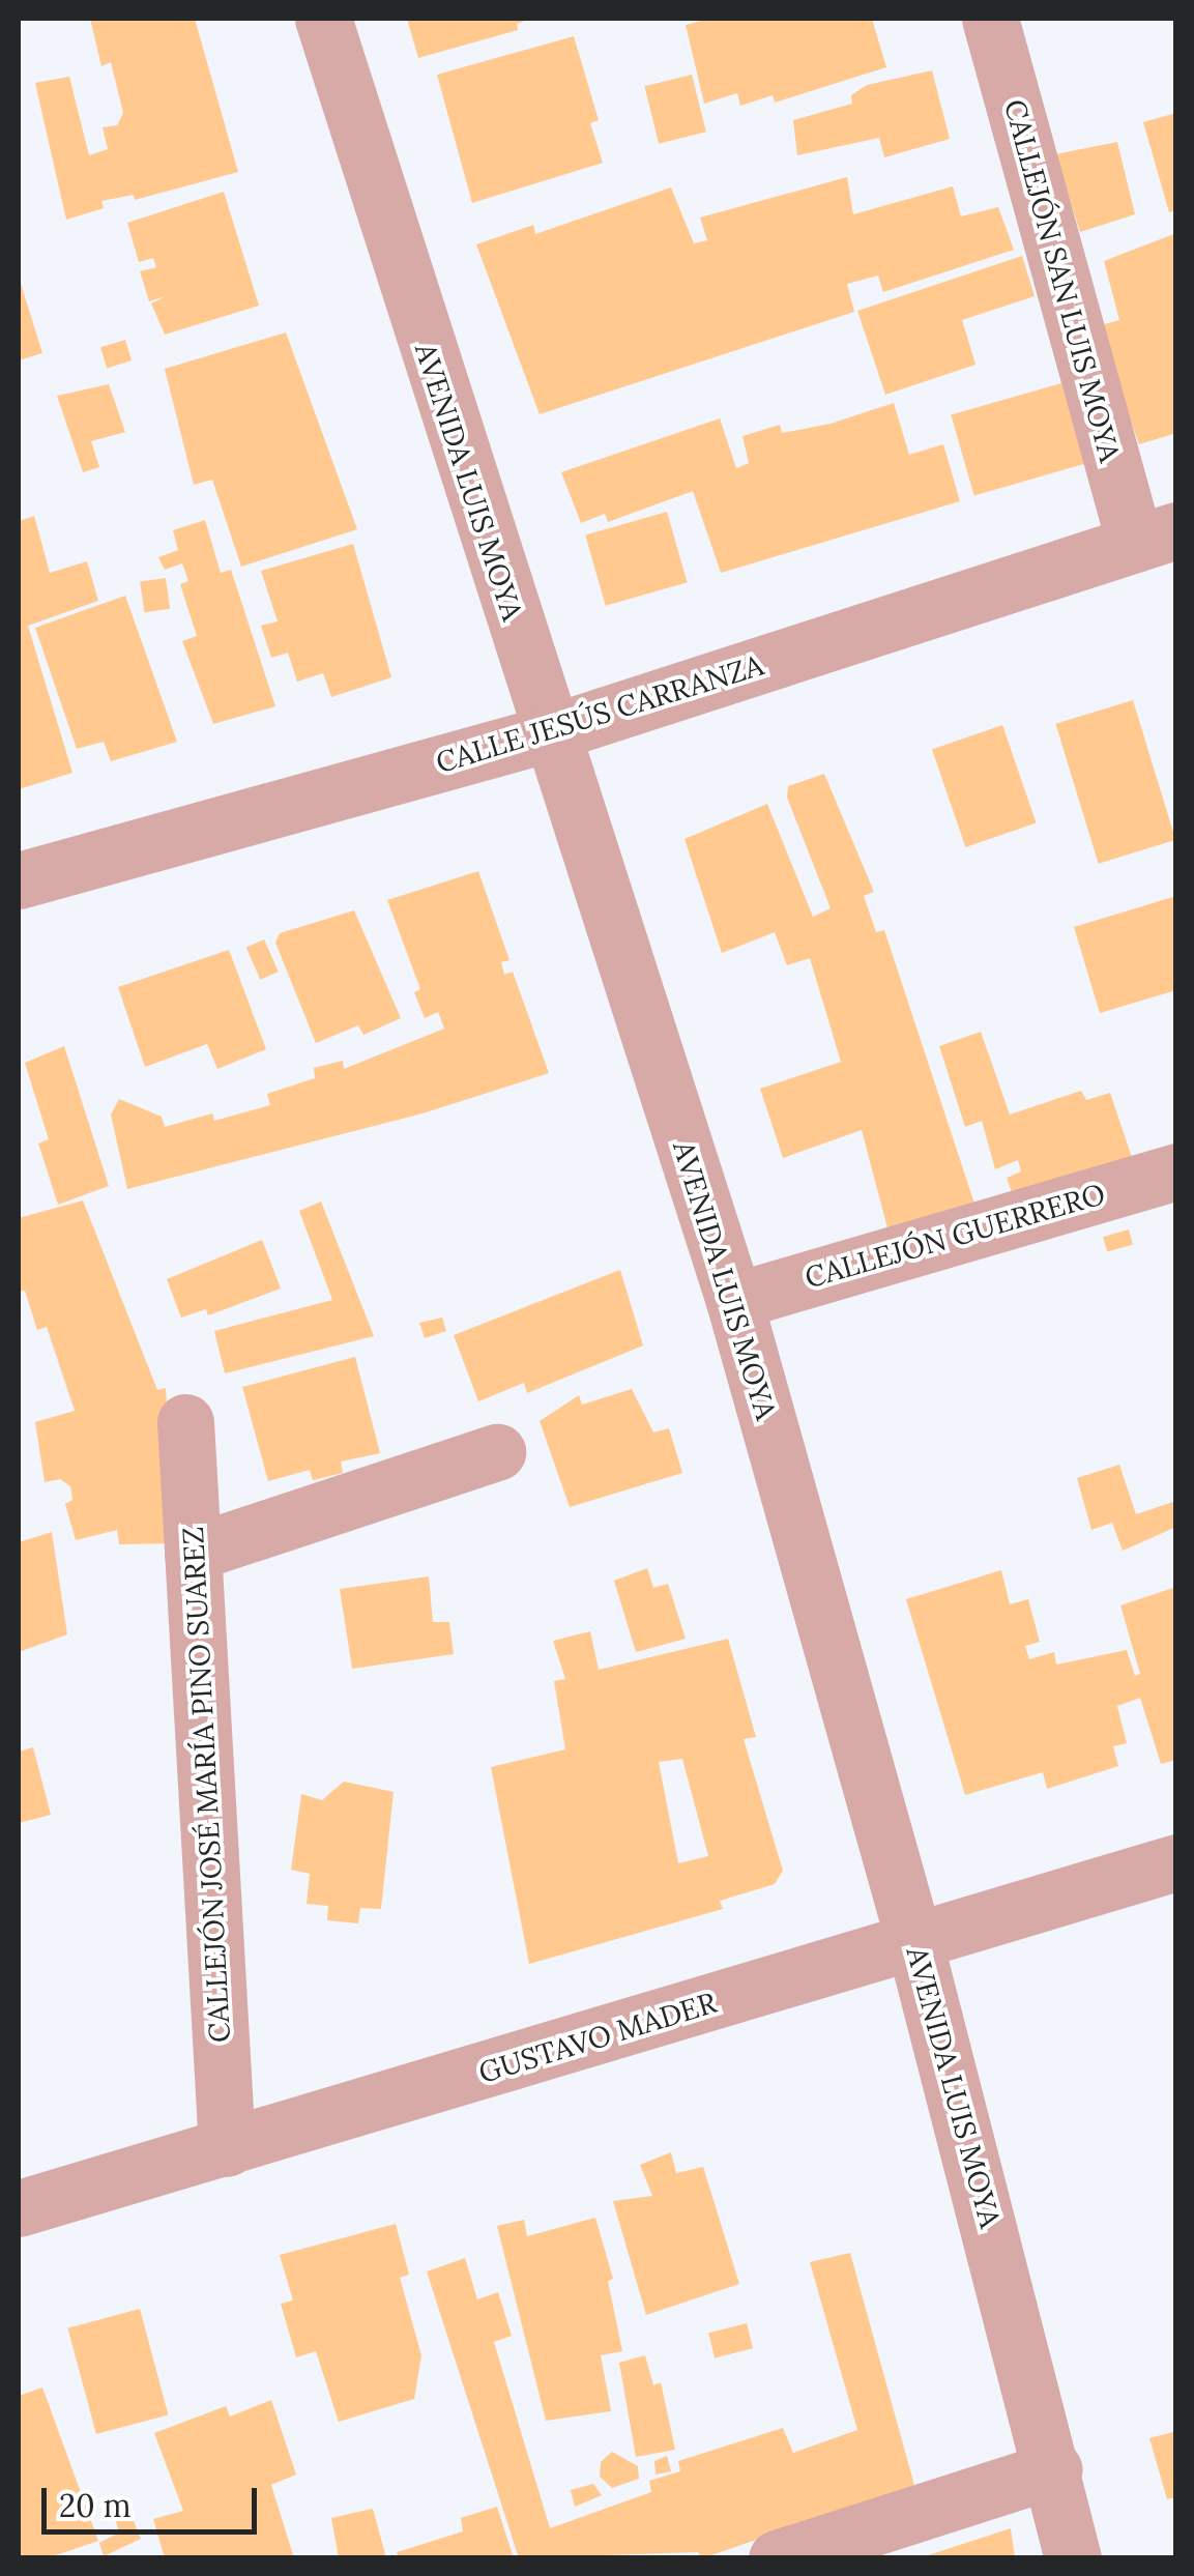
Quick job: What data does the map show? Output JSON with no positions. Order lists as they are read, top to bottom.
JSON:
{
  "streets": {
    "street": [
      "CALLEJÓN SAN LUIS MOYA",
      "AVENIDA LUIS MOYA",
      "CALLE JESÚS CARRANZA",
      "CALLEJÓN GUERRERO",
      "CALLEJÓN JOSÉ MARÍA PINO SUAREZ",
      "GUSTAVO MADER"
    ]
  },
  "crossings": [
    ["CALLEJÓN SAN LUIS MOYA", "CALLE JESÚS CARRANZA"],
    ["AVENIDA LUIS MOYA", "CALLE JESÚS CARRANZA"],
    ["AVENIDA LUIS MOYA", "CALLEJÓN GUERRERO"],
    ["AVENIDA LUIS MOYA", "GUSTAVO MADER"],
    ["CALLEJÓN JOSÉ MARÍA PINO SUAREZ", "GUSTAVO MADER"]
  ],
  "scale_bar": "20 m"
}
